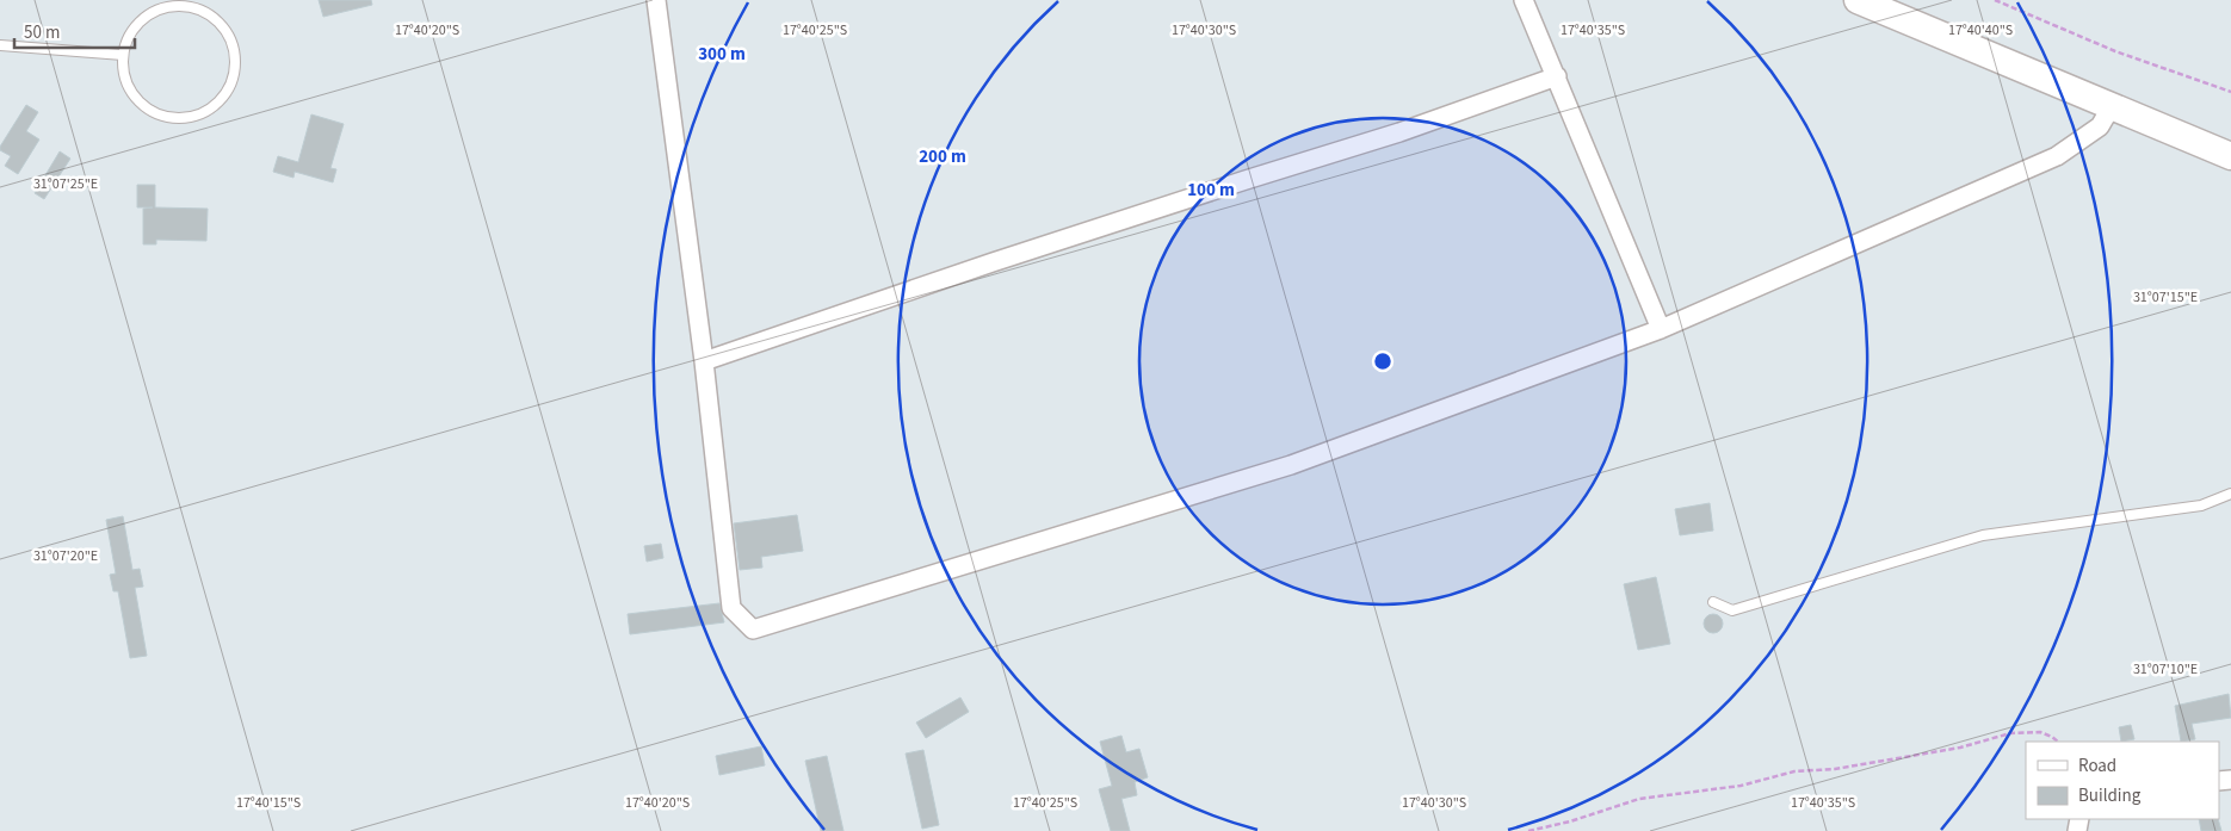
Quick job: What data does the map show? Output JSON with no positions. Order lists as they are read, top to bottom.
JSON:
{
  "legend": ["Road", "Building"],
  "scale_bar": "50 m",
  "coordinates": [
    "17°40'20\"S",
    "17°40'25\"S",
    "17°40'30\"S",
    "17°40'35\"S",
    "17°40'40\"S",
    "31°07'25\"E",
    "31°07'15\"E",
    "31°07'20\"E",
    "31°07'10\"E",
    "17°40'15\"S"
  ],
  "rings": ["300 m", "200 m", "100 m"]
}
